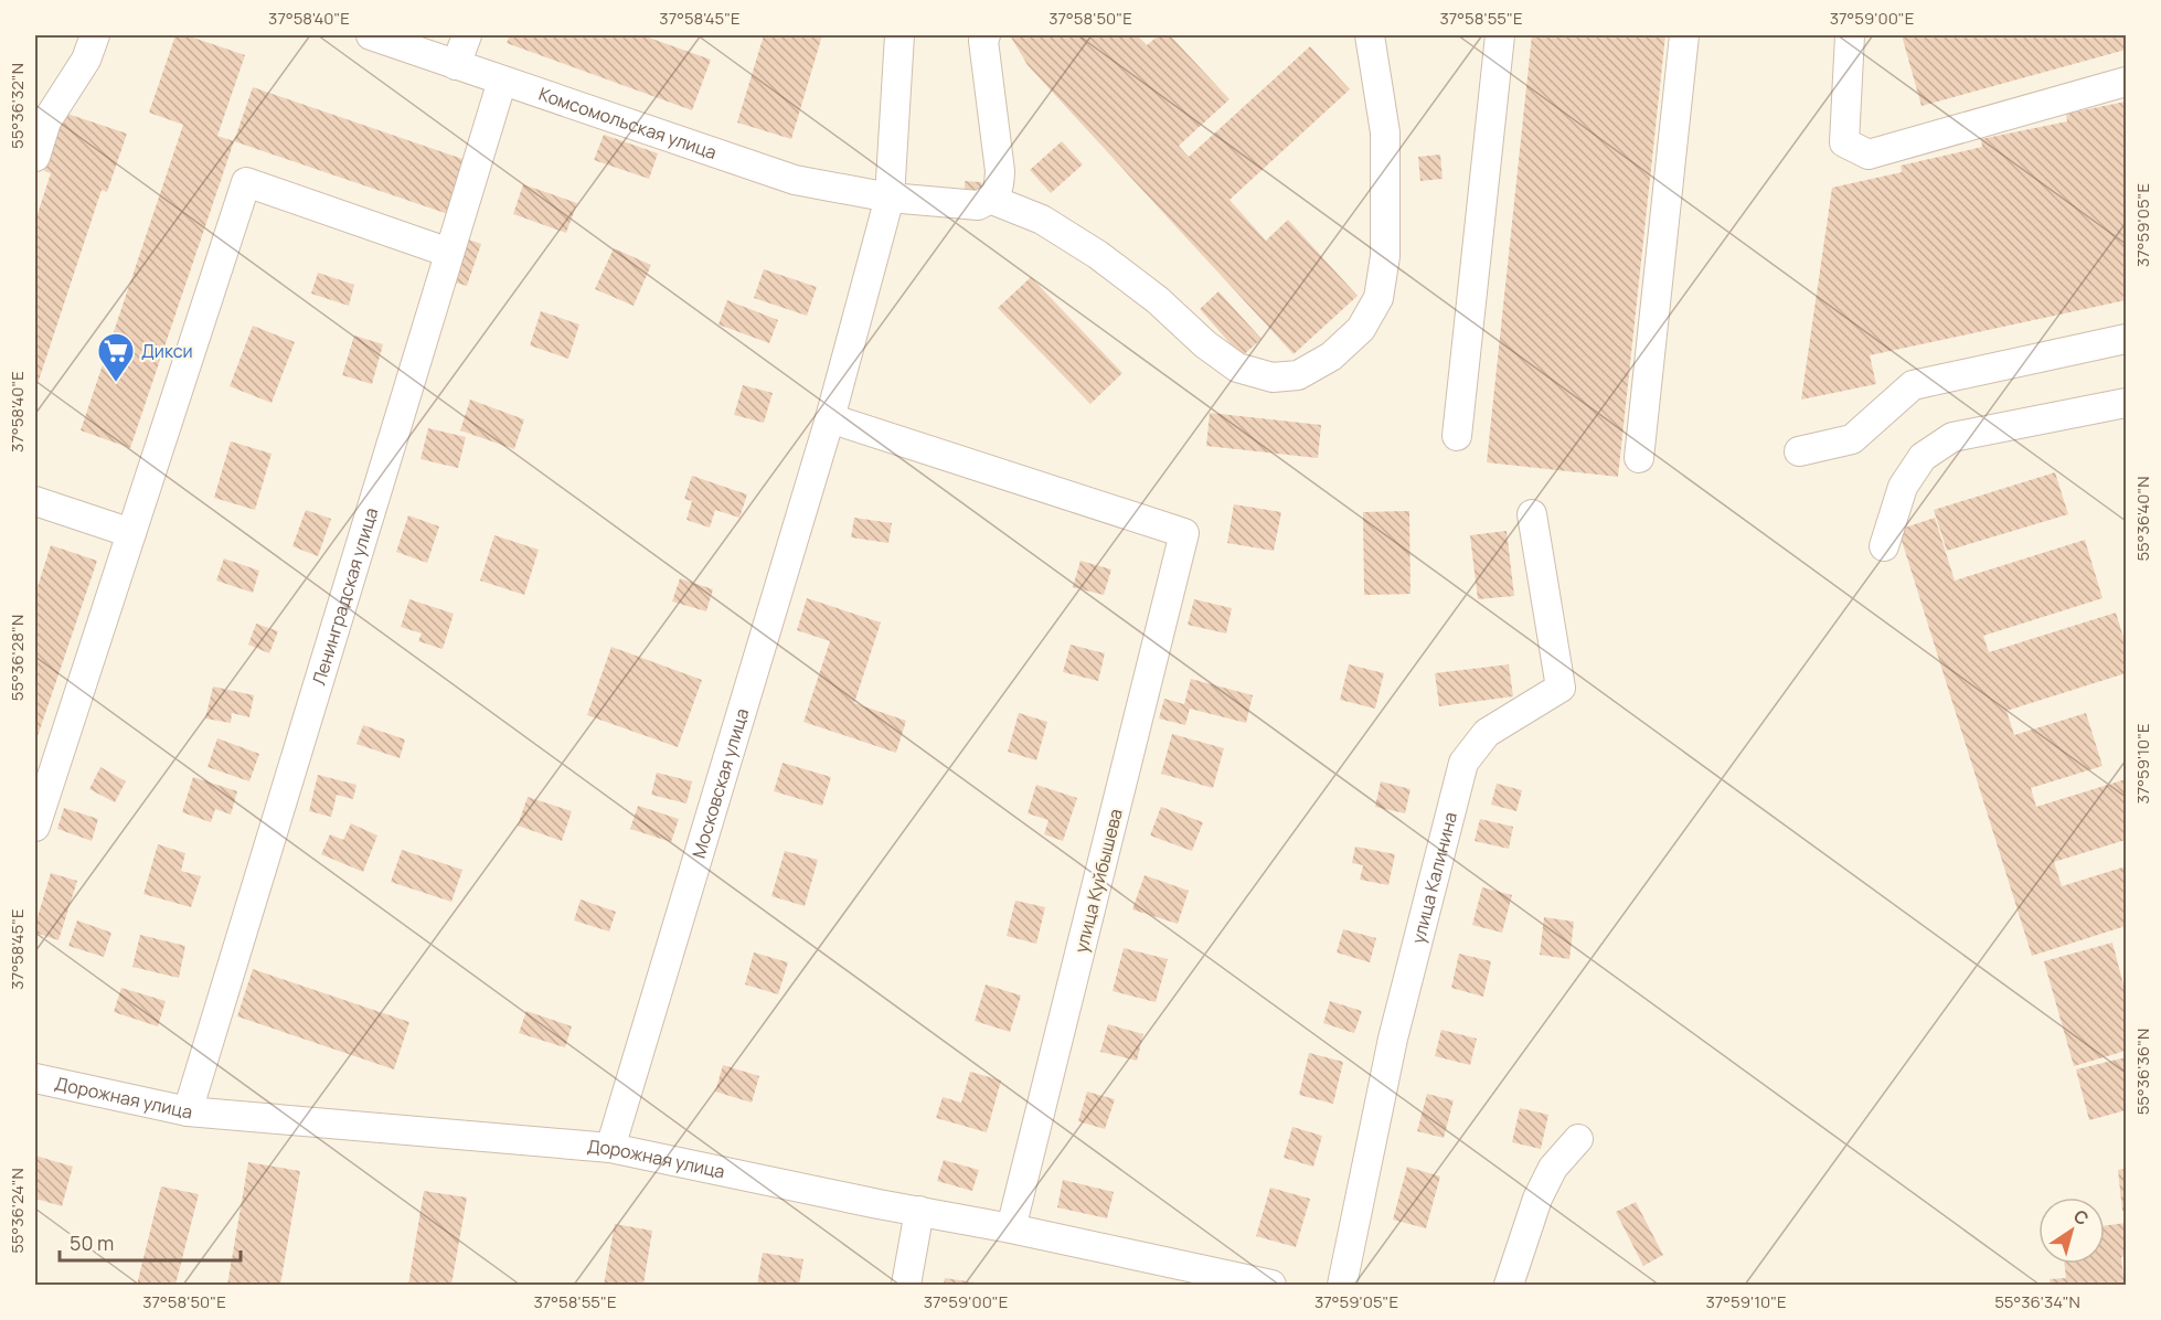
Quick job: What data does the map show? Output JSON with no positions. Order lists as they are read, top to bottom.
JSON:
{
  "streets": {
    "street": [
      "Комсомольская улица",
      "Ленинградская улица",
      "Московская улица",
      "улица Калинина",
      "улица Куйбышева",
      "Дорожная улица"
    ]
  },
  "crossings": [
    ["Комсомольская улица", "Ленинградская улица"],
    ["Комсомольская улица", "Московская улица"],
    ["Ленинградская улица", "Дорожная улица"],
    ["Московская улица", "улица Куйбышева"],
    ["Московская улица", "Дорожная улица"],
    ["улица Куйбышева", "Дорожная улица"]
  ],
  "places": {
    "supermarket": ["Дикси"]
  },
  "scale_bar": "50 m",
  "north": "top right",
  "coordinates": [
    "37°58'40\"E",
    "37°58'45\"E",
    "37°58'50\"E",
    "37°58'55\"E",
    "37°59'00\"E",
    "55°36'32\"N",
    "37°59'05\"E",
    "55°36'40\"N",
    "55°36'28\"N",
    "37°59'10\"E",
    "55°36'36\"N",
    "55°36'24\"N",
    "55°36'34\"N"
  ]
}
